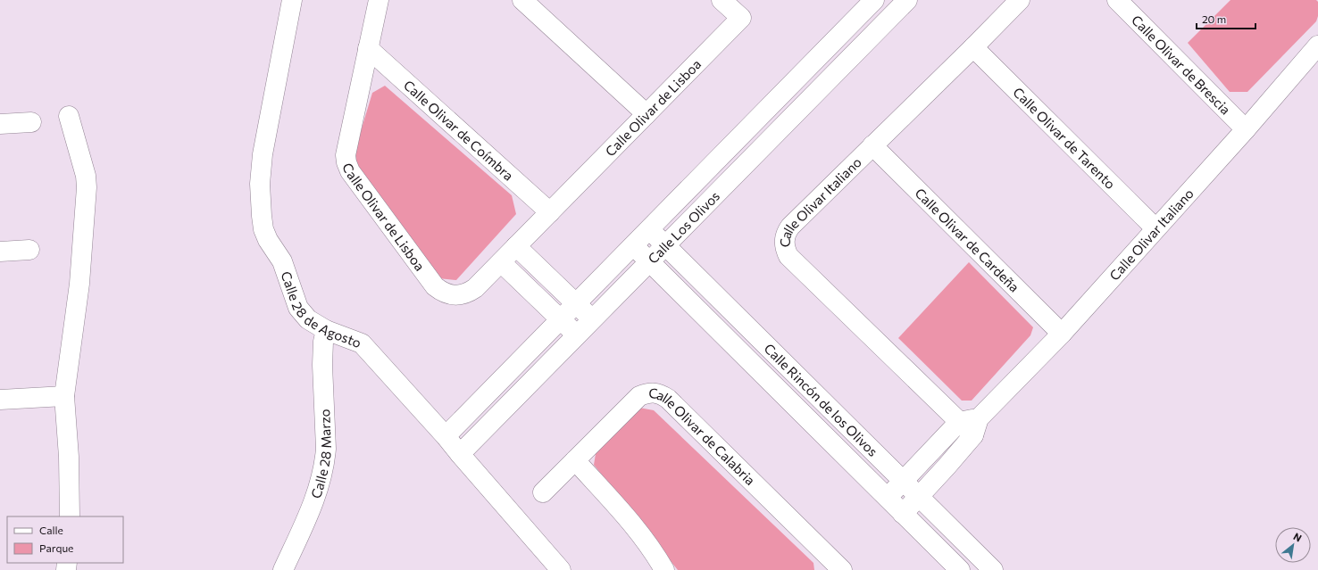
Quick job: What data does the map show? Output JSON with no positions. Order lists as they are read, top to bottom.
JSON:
{
  "streets": {
    "street": [
      "Calle Olivar de Brescia",
      "Calle Olivar de Lisboa",
      "Calle Olivar de Coímbra",
      "Calle Olivar de Tarento",
      "Calle Olivar Italiano",
      "Calle Los Olivos",
      "Calle Olivar de Cardeña",
      "Calle 28 de Agosto",
      "Calle Rincón de los Olivos",
      "Calle Olivar de Calabria",
      "Calle 28 Marzo"
    ]
  },
  "crossings": [
    ["Calle Olivar de Brescia", "Calle Olivar Italiano"],
    ["Calle Olivar de Lisboa", "Calle Olivar de Coímbra"],
    ["Calle Olivar de Tarento", "Calle Olivar Italiano"],
    ["Calle Olivar Italiano", "Calle Olivar de Cardeña"],
    ["Calle Olivar Italiano", "Calle Rincón de los Olivos"],
    ["Calle Los Olivos", "Calle 28 de Agosto"],
    ["Calle Los Olivos", "Calle Rincón de los Olivos"],
    ["Calle 28 de Agosto", "Calle 28 Marzo"]
  ],
  "legend": ["Calle", "Parque"],
  "scale_bar": "20 m",
  "north": "top right"
}
